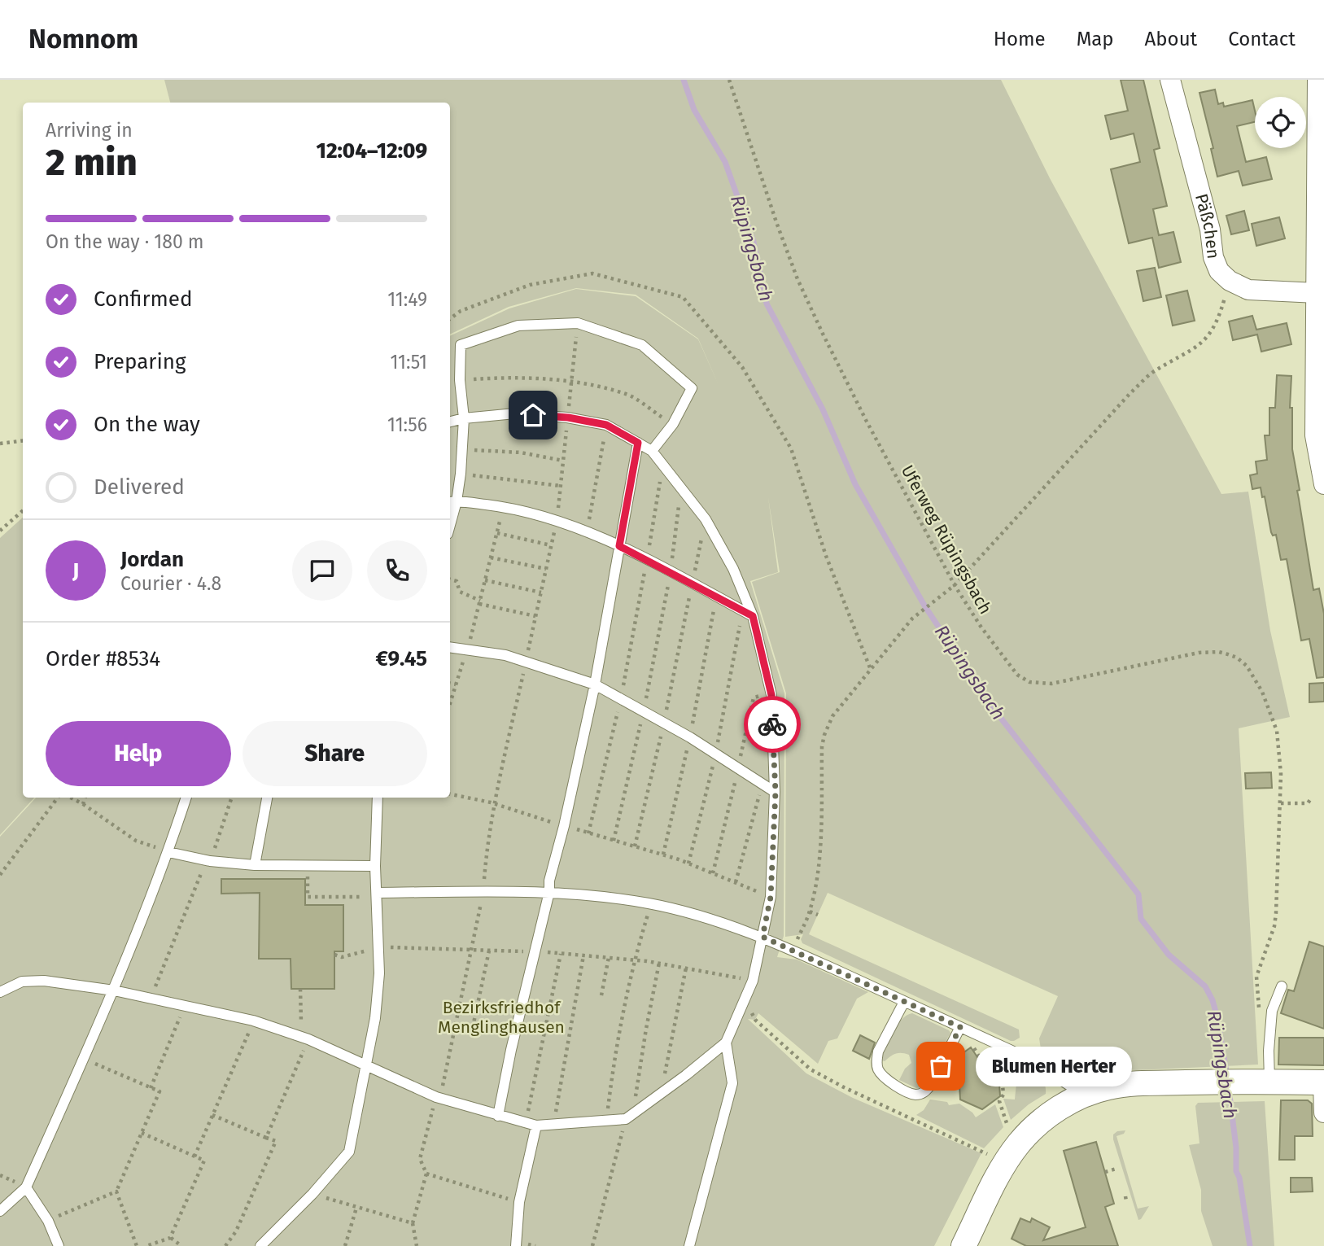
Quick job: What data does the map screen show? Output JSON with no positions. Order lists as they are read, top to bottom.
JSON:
{
  "streets": {
    "street": ["Päßchen"],
    "path": ["Uferweg Rüpingsbach"]
  },
  "water": ["Rüpingsbach"],
  "parks": ["Bezirksfriedhof Menglinghausen"],
  "places": ["Blumen Herter"],
  "page": {
    "header": "Nomnom",
    "nav": [
      "Home",
      "Map",
      "About",
      "Contact"
    ],
    "heading": ["2 min", "Arriving in", "12:04–12:09"],
    "panel": [
      "Jordan",
      "Courier · 4.8",
      "Order #8534",
      "€9.45"
    ],
    "bar": "On the way · 180 m",
    "list": [
      ["Confirmed", "11:49"],
      ["Preparing", "11:51"],
      ["On the way", "11:56"],
      "Delivered"
    ],
    "round": "J",
    "buttons": ["Help", "Share"],
    "bubble": "Blumen Herter"
  }
}
